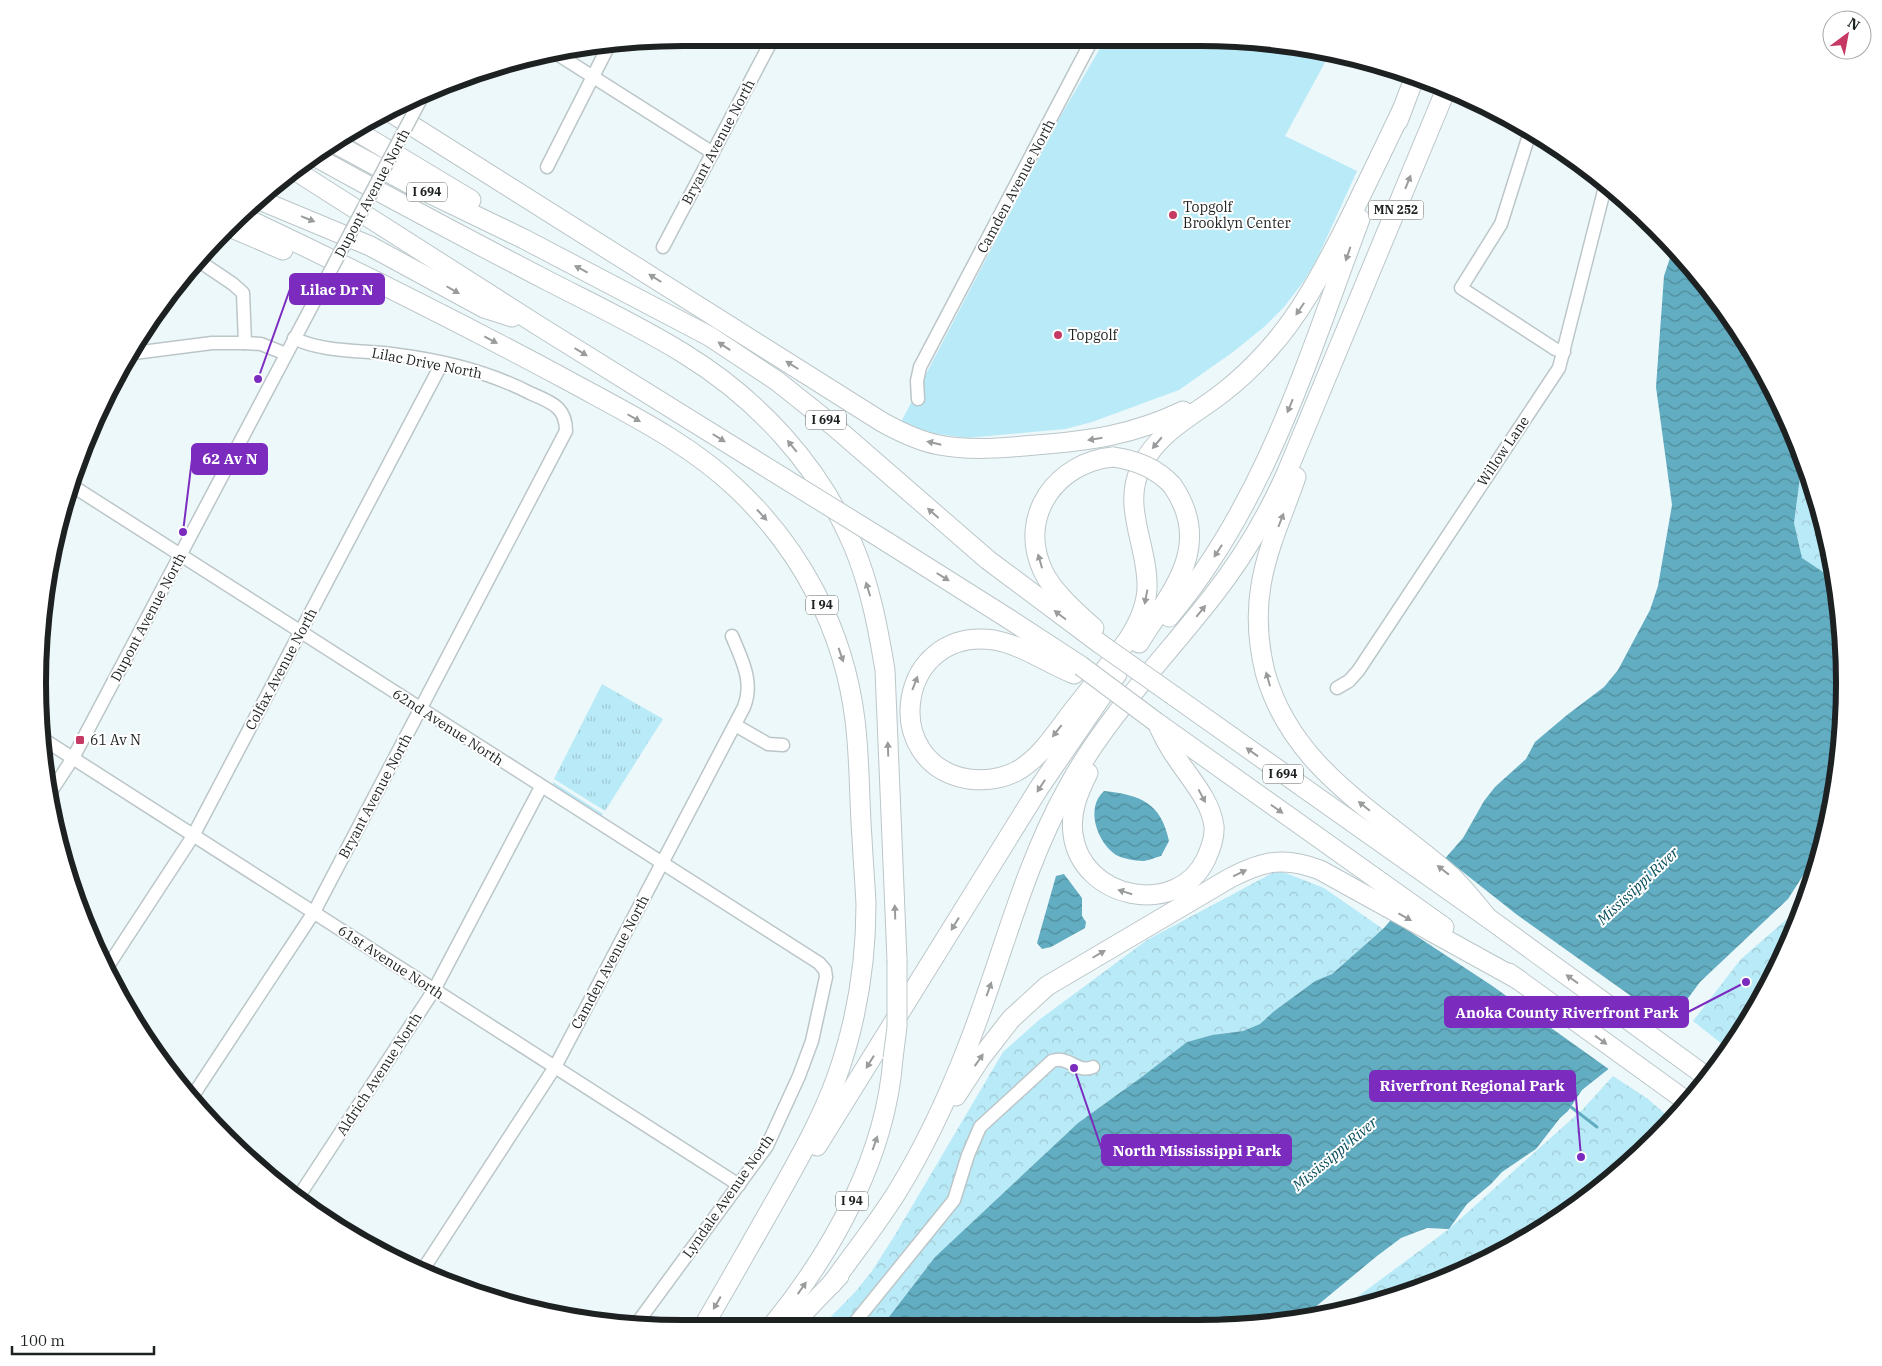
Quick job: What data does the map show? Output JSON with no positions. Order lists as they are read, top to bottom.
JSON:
{
  "streets": {
    "highway": ["I 694", "MN 252", "I 94"],
    "street": [
      "Bryant Avenue North",
      "Camden Avenue North",
      "Dupont Avenue North",
      "Lilac Drive North",
      "Willow Lane",
      "Colfax Avenue North",
      "62nd Avenue North",
      "61st Avenue North",
      "Aldrich Avenue North",
      "Lyndale Avenue North"
    ]
  },
  "crossings": [
    ["Bryant Avenue North", "Lilac Drive North"],
    ["Bryant Avenue North", "62nd Avenue North"],
    ["Bryant Avenue North", "61st Avenue North"],
    ["Camden Avenue North", "62nd Avenue North"],
    ["Camden Avenue North", "61st Avenue North"],
    ["Dupont Avenue North", "Lilac Drive North"],
    ["Dupont Avenue North", "62nd Avenue North"],
    ["Dupont Avenue North", "61st Avenue North"],
    ["Lilac Drive North", "Colfax Avenue North"],
    ["Colfax Avenue North", "62nd Avenue North"],
    ["Colfax Avenue North", "61st Avenue North"],
    ["62nd Avenue North", "Aldrich Avenue North"],
    ["62nd Avenue North", "Lyndale Avenue North"],
    ["61st Avenue North", "Aldrich Avenue North"],
    ["61st Avenue North", "Lyndale Avenue North"]
  ],
  "water": ["Mississippi River"],
  "places": {
    "other": [
      "Topgolf Brooklyn Center",
      "Topgolf",
      "Lilac Dr N",
      "62 Av N",
      "Anoka County Riverfront Park",
      "North Mississippi Park",
      "Riverfront Regional Park"
    ],
    "transit": ["61 Av N"]
  },
  "scale_bar": "100 m",
  "north": "top right"
}
